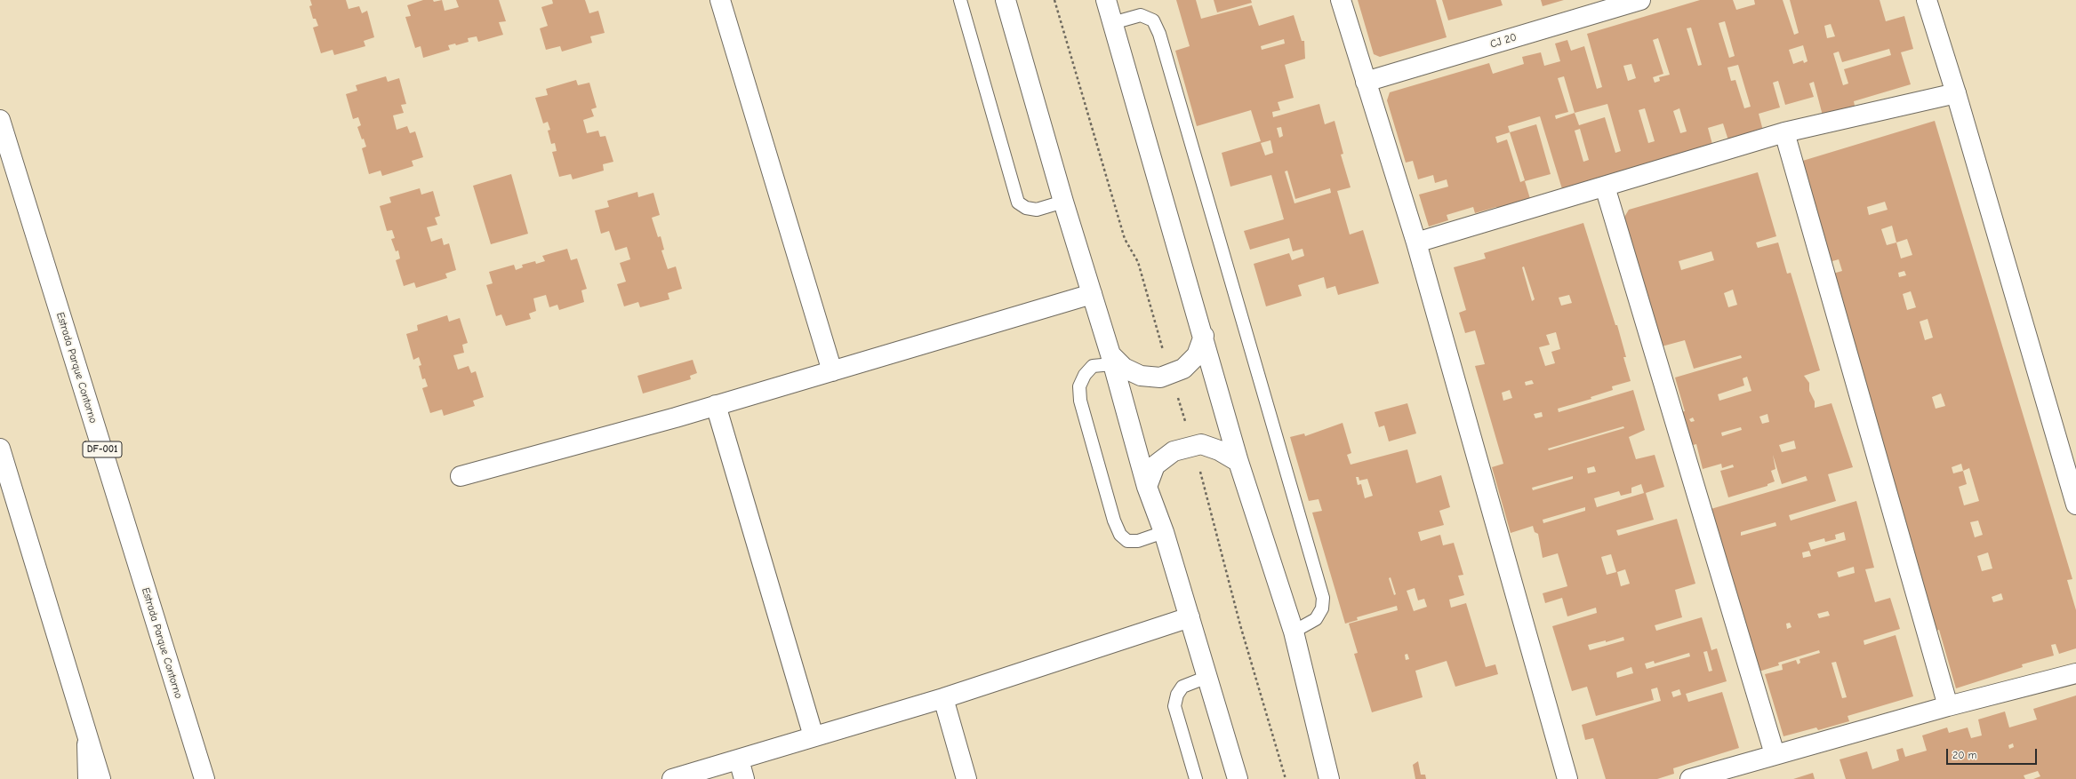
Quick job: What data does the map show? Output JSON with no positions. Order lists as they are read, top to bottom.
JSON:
{
  "streets": {
    "main road": ["CJ 20", "Estrada Parque Contorno", "DF-001"]
  },
  "scale_bar": "20 m"
}
